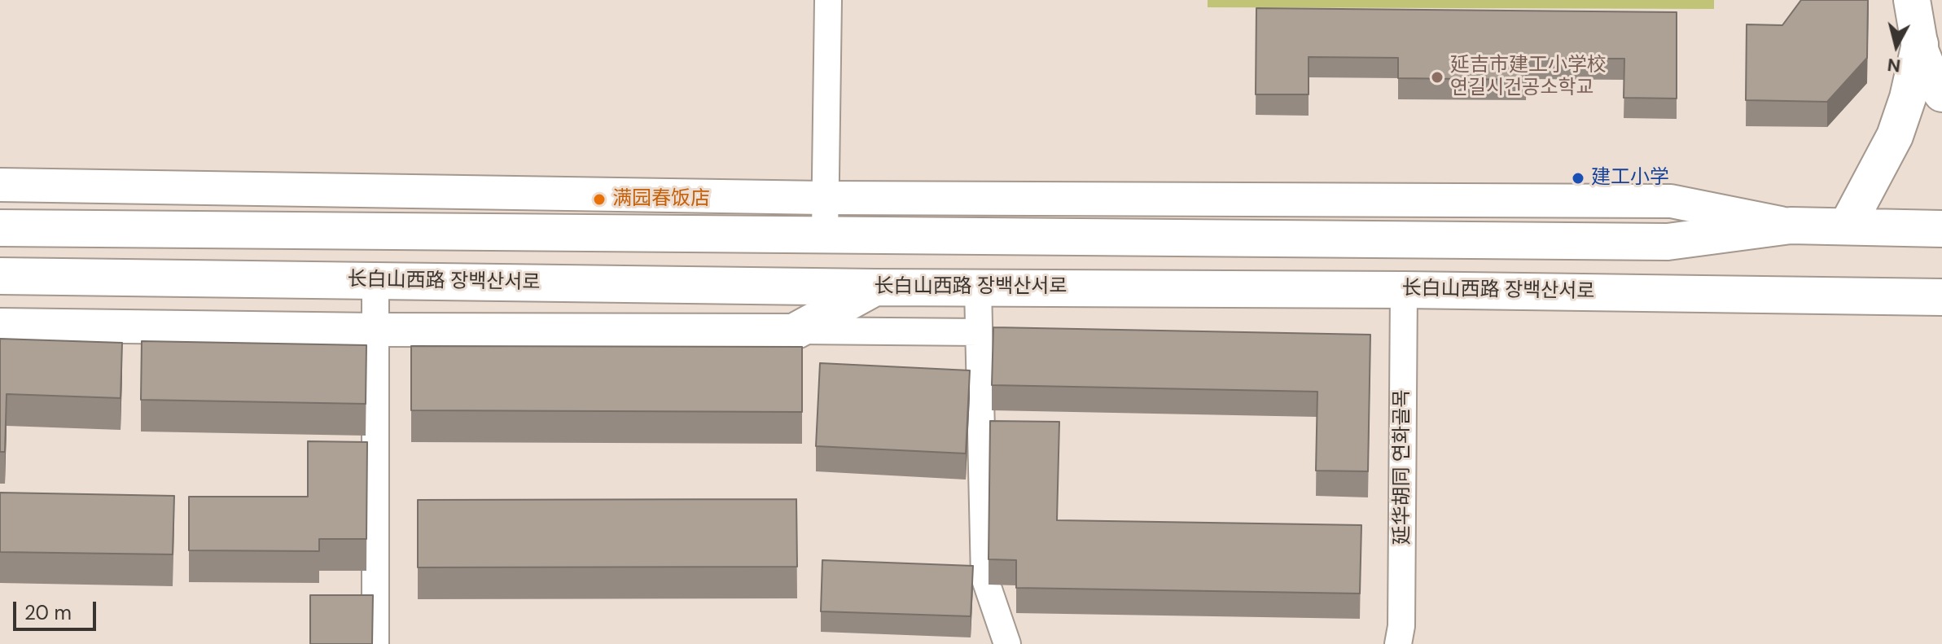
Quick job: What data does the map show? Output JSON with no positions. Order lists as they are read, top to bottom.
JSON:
{
  "streets": {
    "main road": ["长白山西路 장백산서로"],
    "street": ["延华胡同 연화골목"]
  },
  "crossings": [
    ["长白山西路 장백산서로", "延华胡同 연화골목"]
  ],
  "places": ["延吉市建工小学校 연길시건공소학교", "建工小学", "满园春饭店"],
  "scale_bar": "20 m",
  "north": "bottom"
}
